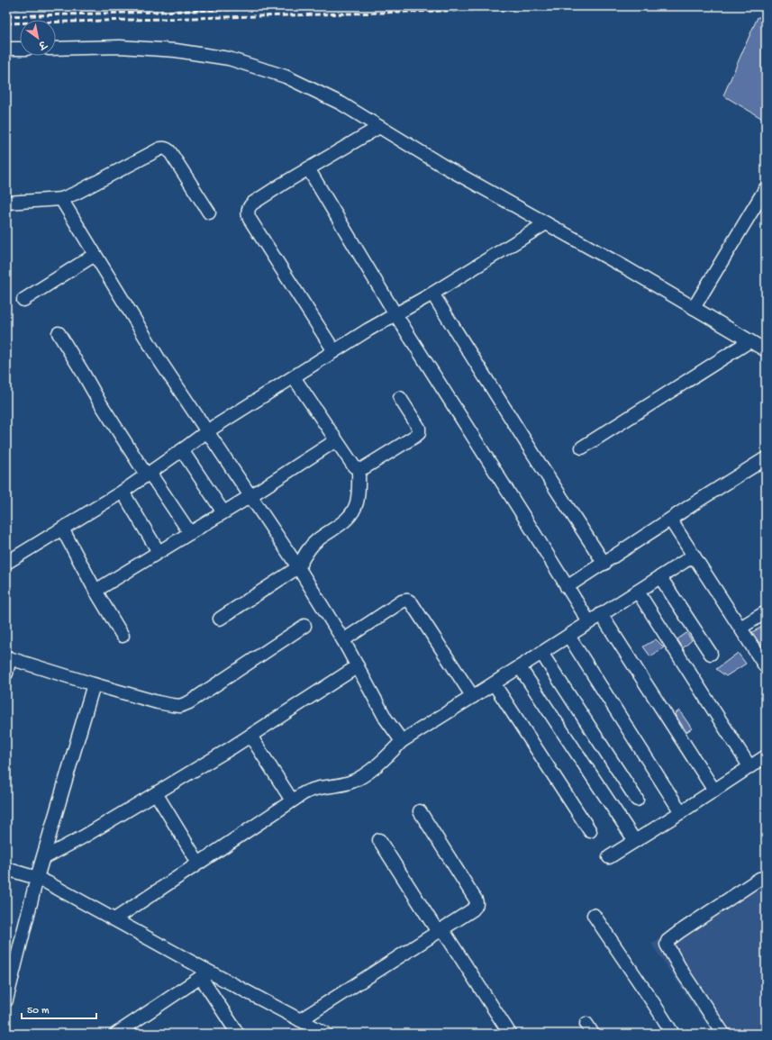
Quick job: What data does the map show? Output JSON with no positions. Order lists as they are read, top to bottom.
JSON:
{
  "scale_bar": "50 m",
  "north": "bottom right"
}
